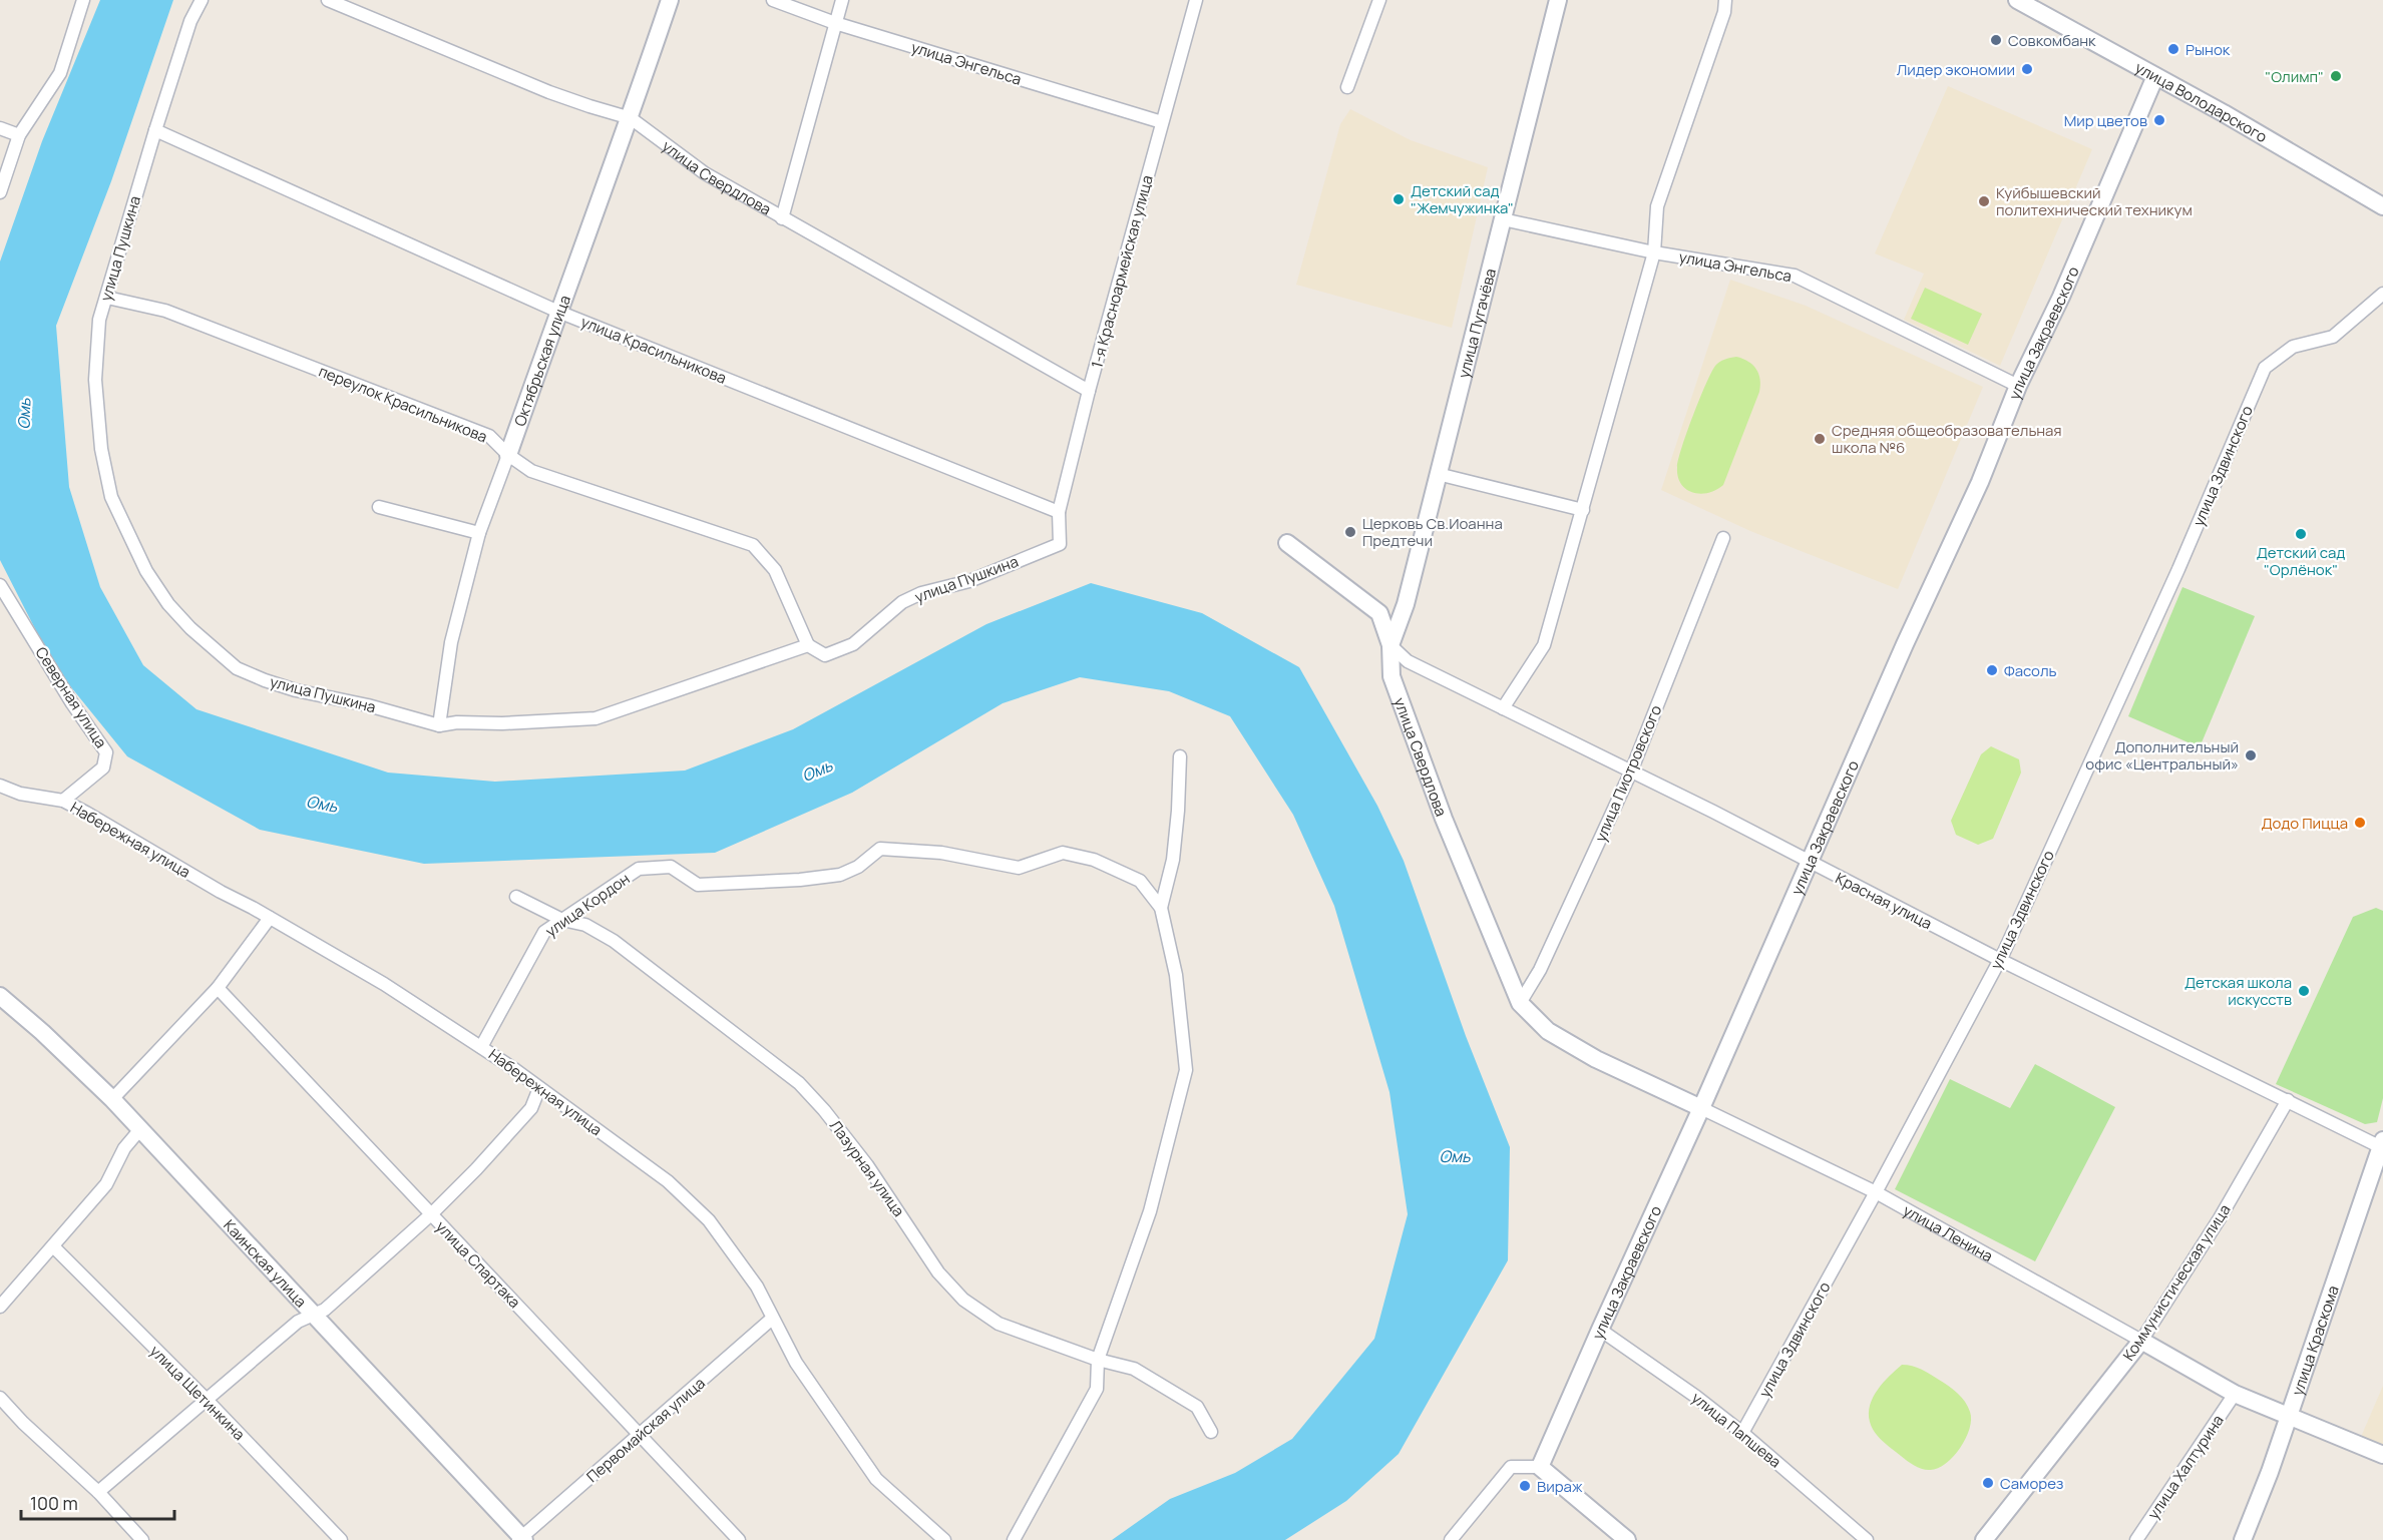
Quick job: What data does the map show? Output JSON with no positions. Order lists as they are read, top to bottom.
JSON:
{
  "streets": {
    "street": [
      "улица Энгельса",
      "улица Володарского",
      "улица Свердлова",
      "улица Пушкина",
      "1-я Красноармейская улица",
      "улица Пугачёва",
      "улица Закраевского",
      "улица Красильникова",
      "Октябрьская улица",
      "переулок Красильникова",
      "улица Здвинского",
      "Северная улица",
      "улица Пиотровского",
      "Набережная улица",
      "Красная улица",
      "улица Кордон",
      "Лазурная улица",
      "улица Ленина",
      "Каинская улица",
      "улица Спартака",
      "Коммунистическая улица",
      "улица Краскома",
      "улица Щетинкина",
      "Первомайская улица",
      "улица Папшева",
      "улица Халтурина"
    ]
  },
  "crossings": [
    ["улица Энгельса", "1-я Красноармейская улица"],
    ["улица Энгельса", "улица Пугачёва"],
    ["улица Энгельса", "улица Закраевского"],
    ["улица Володарского", "улица Закраевского"],
    ["улица Свердлова", "1-я Красноармейская улица"],
    ["улица Свердлова", "улица Пугачёва"],
    ["улица Свердлова", "Октябрьская улица"],
    ["улица Свердлова", "улица Пиотровского"],
    ["улица Свердлова", "Красная улица"],
    ["улица Свердлова", "улица Ленина"],
    ["улица Пушкина", "1-я Красноармейская улица"],
    ["улица Пушкина", "улица Красильникова"],
    ["улица Пушкина", "Октябрьская улица"],
    ["улица Пушкина", "переулок Красильникова"],
    ["1-я Красноармейская улица", "улица Красильникова"],
    ["улица Пугачёва", "Красная улица"],
    ["улица Закраевского", "Красная улица"],
    ["улица Закраевского", "улица Ленина"],
    ["улица Закраевского", "улица Папшева"],
    ["улица Красильникова", "Октябрьская улица"],
    ["Октябрьская улица", "переулок Красильникова"],
    ["улица Здвинского", "Красная улица"],
    ["улица Здвинского", "улица Ленина"],
    ["улица Здвинского", "улица Папшева"],
    ["Северная улица", "Набережная улица"],
    ["улица Пиотровского", "Красная улица"],
    ["улица Пиотровского", "улица Ленина"],
    ["Набережная улица", "улица Кордон"],
    ["Набережная улица", "Первомайская улица"],
    ["Красная улица", "Коммунистическая улица"],
    ["Красная улица", "улица Краскома"],
    ["улица Кордон", "Лазурная улица"],
    ["улица Ленина", "Коммунистическая улица"],
    ["улица Ленина", "улица Краскома"],
    ["улица Ленина", "улица Халтурина"],
    ["Каинская улица", "Первомайская улица"],
    ["улица Спартака", "Первомайская улица"]
  ],
  "water": ["Омь"],
  "places": [
    "Совкомбанк",
    "Рынок",
    "Лидер экономии",
    "\"Олимп\"",
    "Мир цветов",
    "Детский сад \"Жемчужинка\"",
    "Куйбышевский политехнический техникум",
    "Средняя общеобразовательная школа №6",
    "Церковь Св.Иоанна Предтечи",
    "Детский сад \"Орлёнок\"",
    "Фасоль",
    "Дополнительный офис «Центральный»",
    "Додо Пицца",
    "Детская школа искусств",
    "Саморез",
    "Вираж"
  ],
  "scale_bar": "100 m"
}
